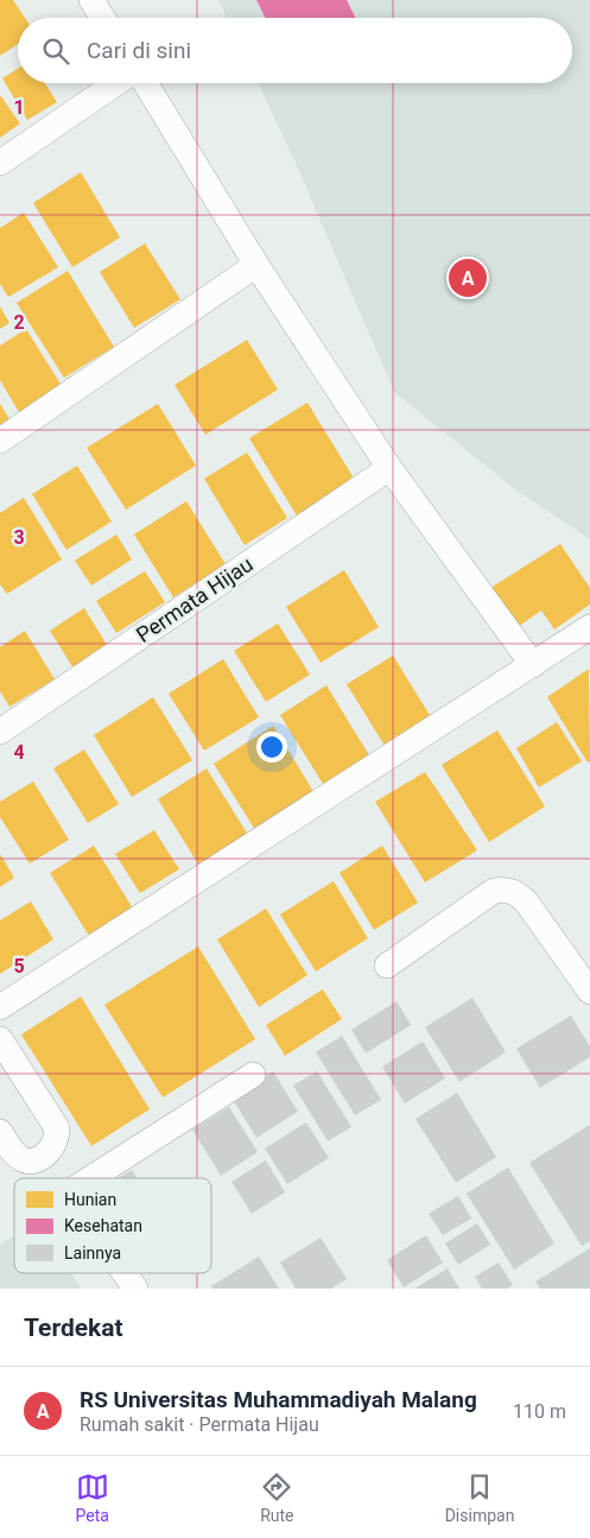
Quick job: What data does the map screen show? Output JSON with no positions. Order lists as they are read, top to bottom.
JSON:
{
  "streets": {
    "street": ["Permata Hijau"]
  },
  "legend": ["Hunian", "Kesehatan", "Lainnya"],
  "page": {
    "search": "Cari di sini",
    "pins": "A",
    "heading": "Terdekat",
    "list": [
      {
        "mark": "A",
        "name": "RS Universitas Muhammadiyah Malang",
        "note": "Rumah sakit · Permata Hijau",
        "value": "110 m"
      }
    ],
    "nav": ["Peta", "Rute", "Disimpan"]
  },
  "grid": {
    "rows": [
      "1",
      "2",
      "3",
      "4",
      "5"
    ]
  }
}
